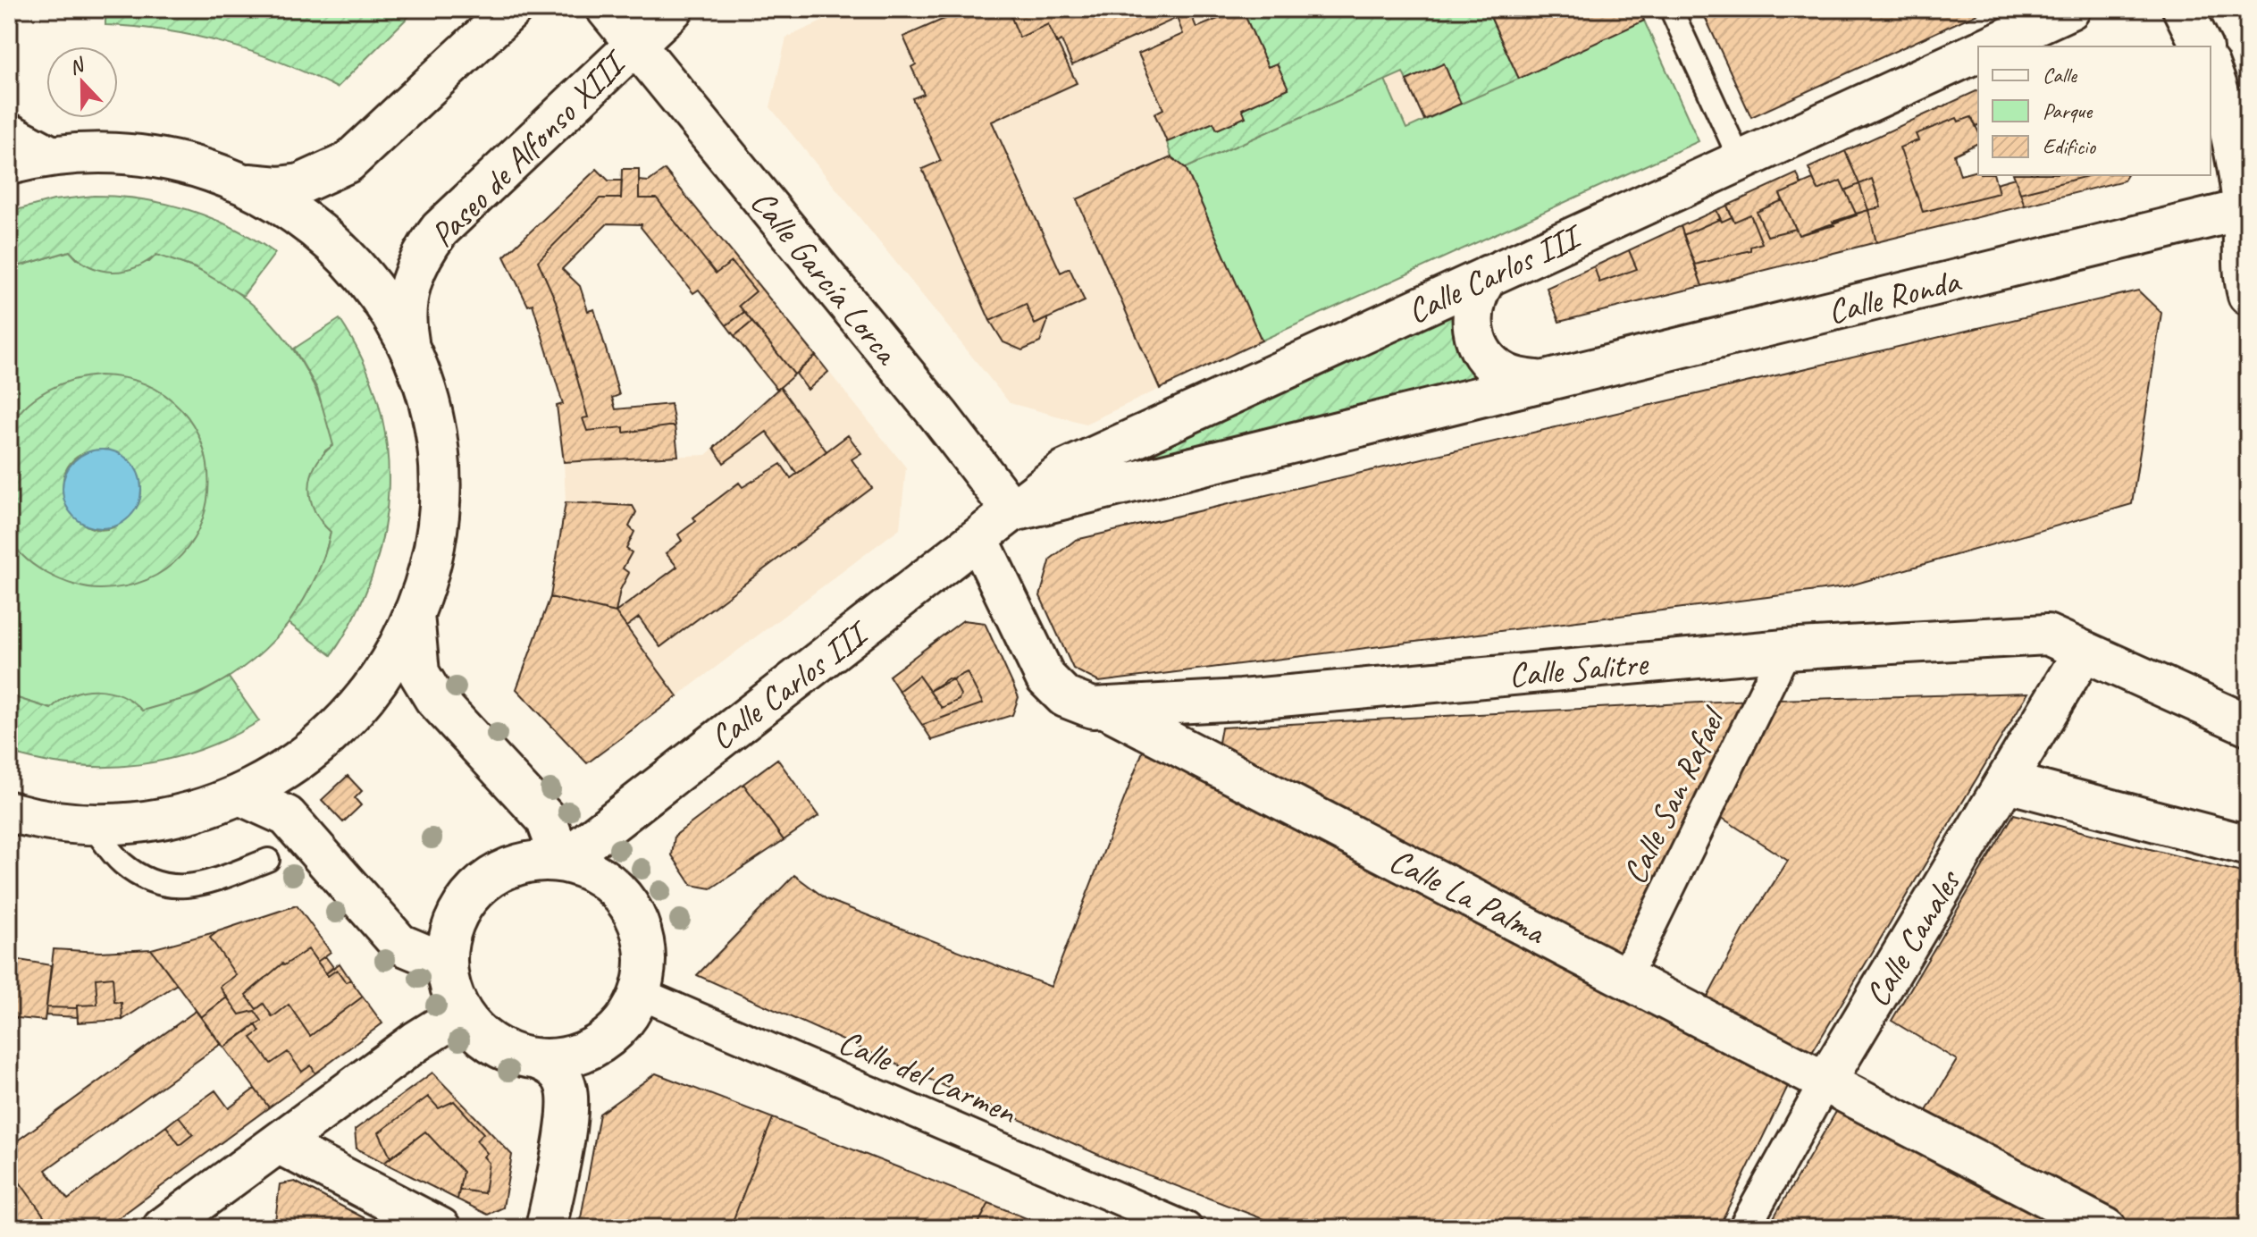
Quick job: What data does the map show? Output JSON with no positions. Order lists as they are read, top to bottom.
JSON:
{
  "streets": {
    "street": [
      "Paseo de Alfonso XIII",
      "Calle Carlos III",
      "Calle García Lorca",
      "Calle Ronda",
      "Calle Salitre",
      "Calle San Rafael",
      "Calle La Palma",
      "Calle Canales",
      "Calle del Carmen"
    ]
  },
  "crossings": [
    ["Paseo de Alfonso XIII", "Calle García Lorca"],
    ["Calle Carlos III", "Calle García Lorca"],
    ["Calle Carlos III", "Calle Ronda"],
    ["Calle Carlos III", "Calle del Carmen"],
    ["Calle Salitre", "Calle San Rafael"],
    ["Calle Salitre", "Calle La Palma"],
    ["Calle Salitre", "Calle Canales"],
    ["Calle San Rafael", "Calle La Palma"],
    ["Calle La Palma", "Calle Canales"]
  ],
  "legend": ["Calle", "Parque", "Edificio"],
  "north": "top"
}
